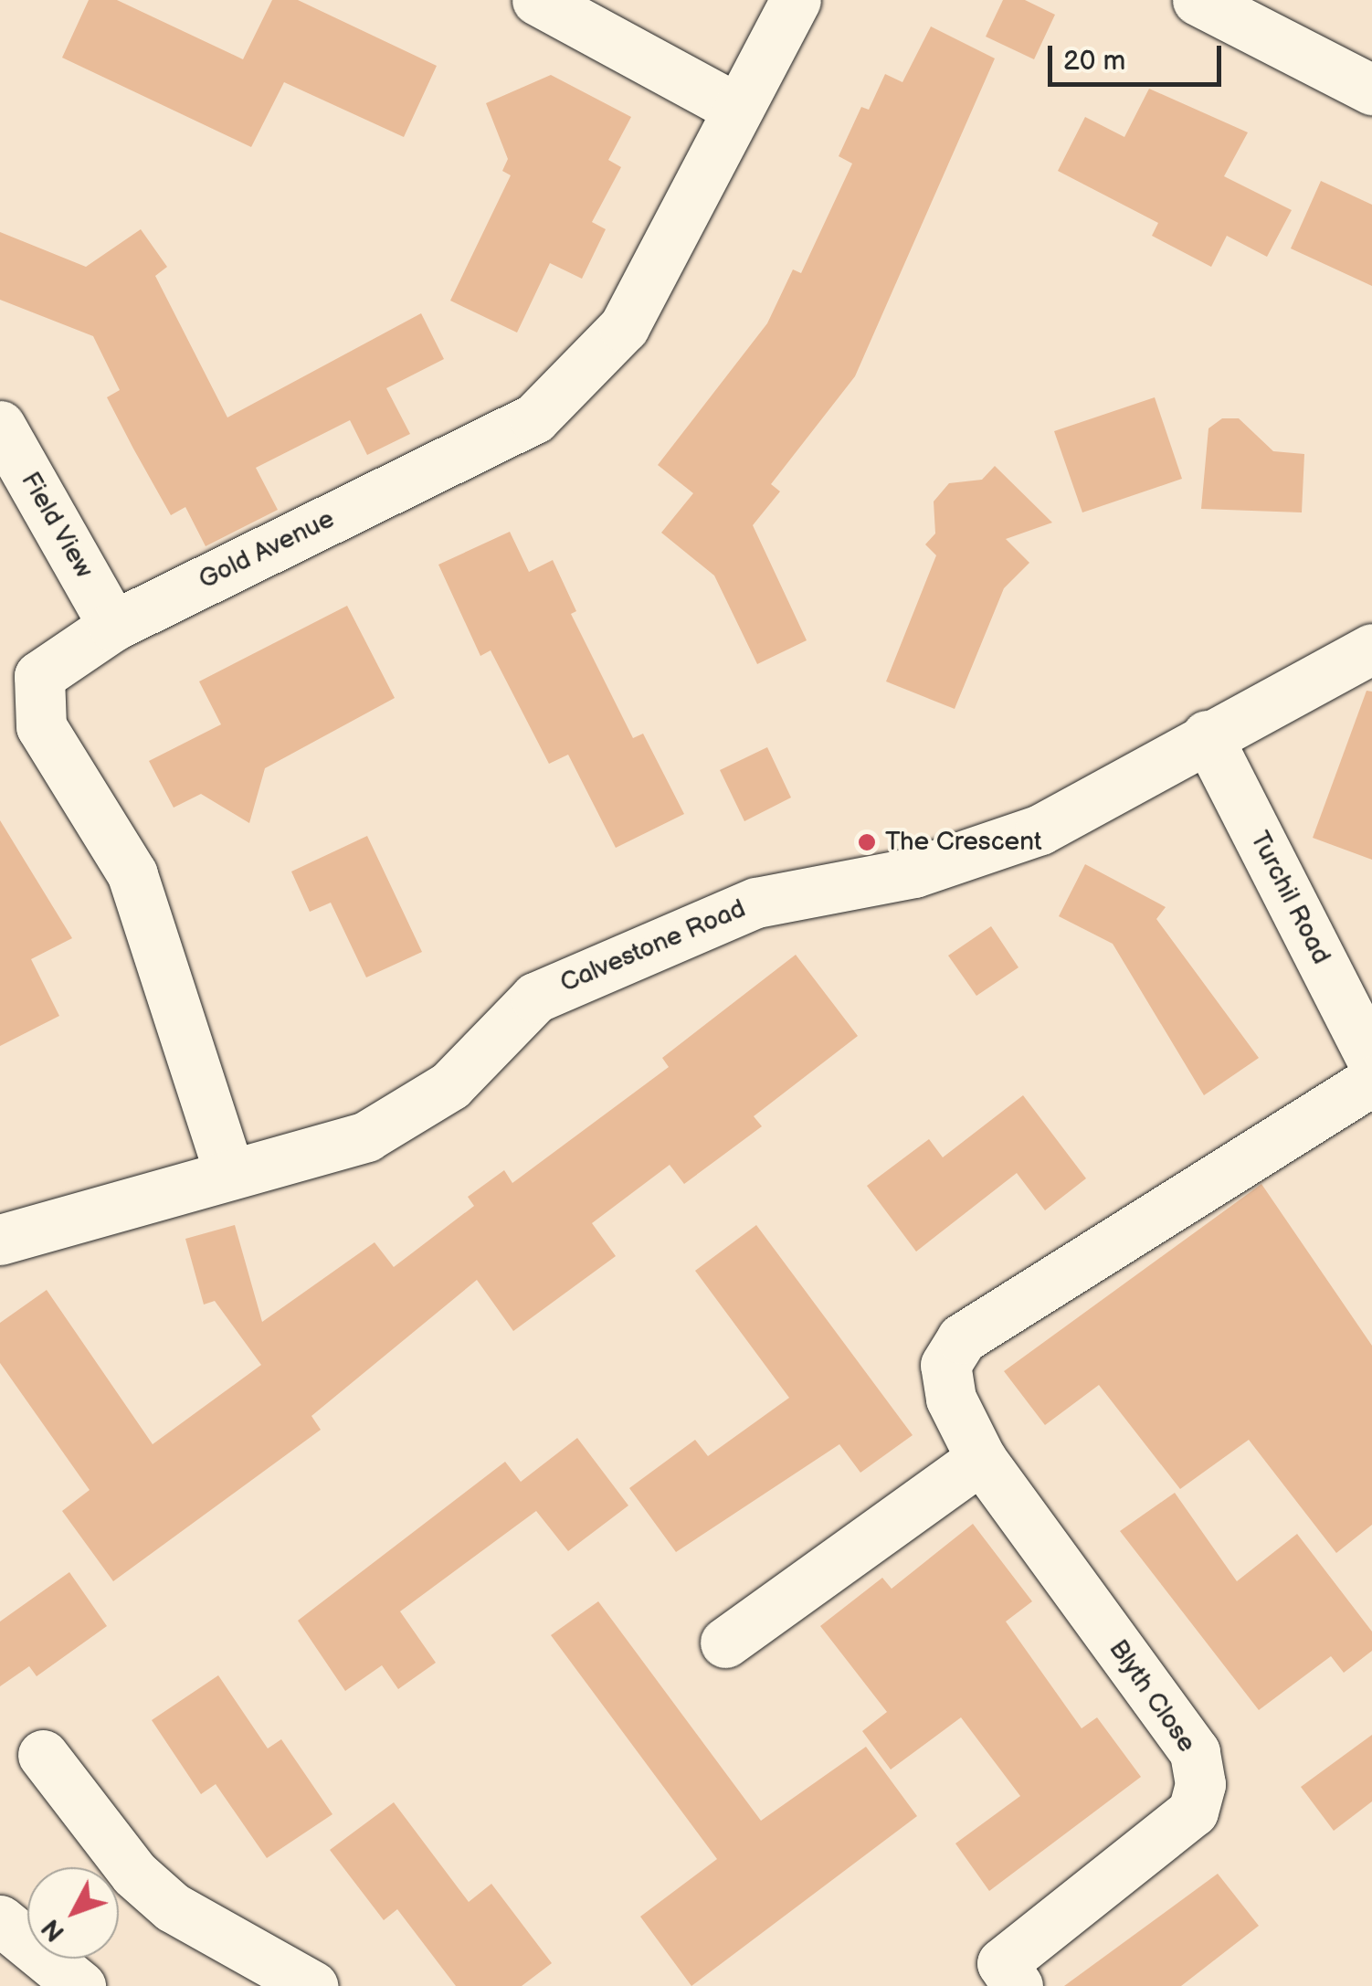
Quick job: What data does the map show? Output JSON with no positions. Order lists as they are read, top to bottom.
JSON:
{
  "streets": {
    "street": [
      "Field View",
      "Gold Avenue",
      "Turchil Road",
      "Calvestone Road",
      "Blyth Close"
    ]
  },
  "crossings": [
    ["Field View", "Gold Avenue"],
    ["Gold Avenue", "Calvestone Road"],
    ["Turchil Road", "Calvestone Road"]
  ],
  "places": ["The Crescent"],
  "scale_bar": "20 m",
  "north": "bottom left"
}
